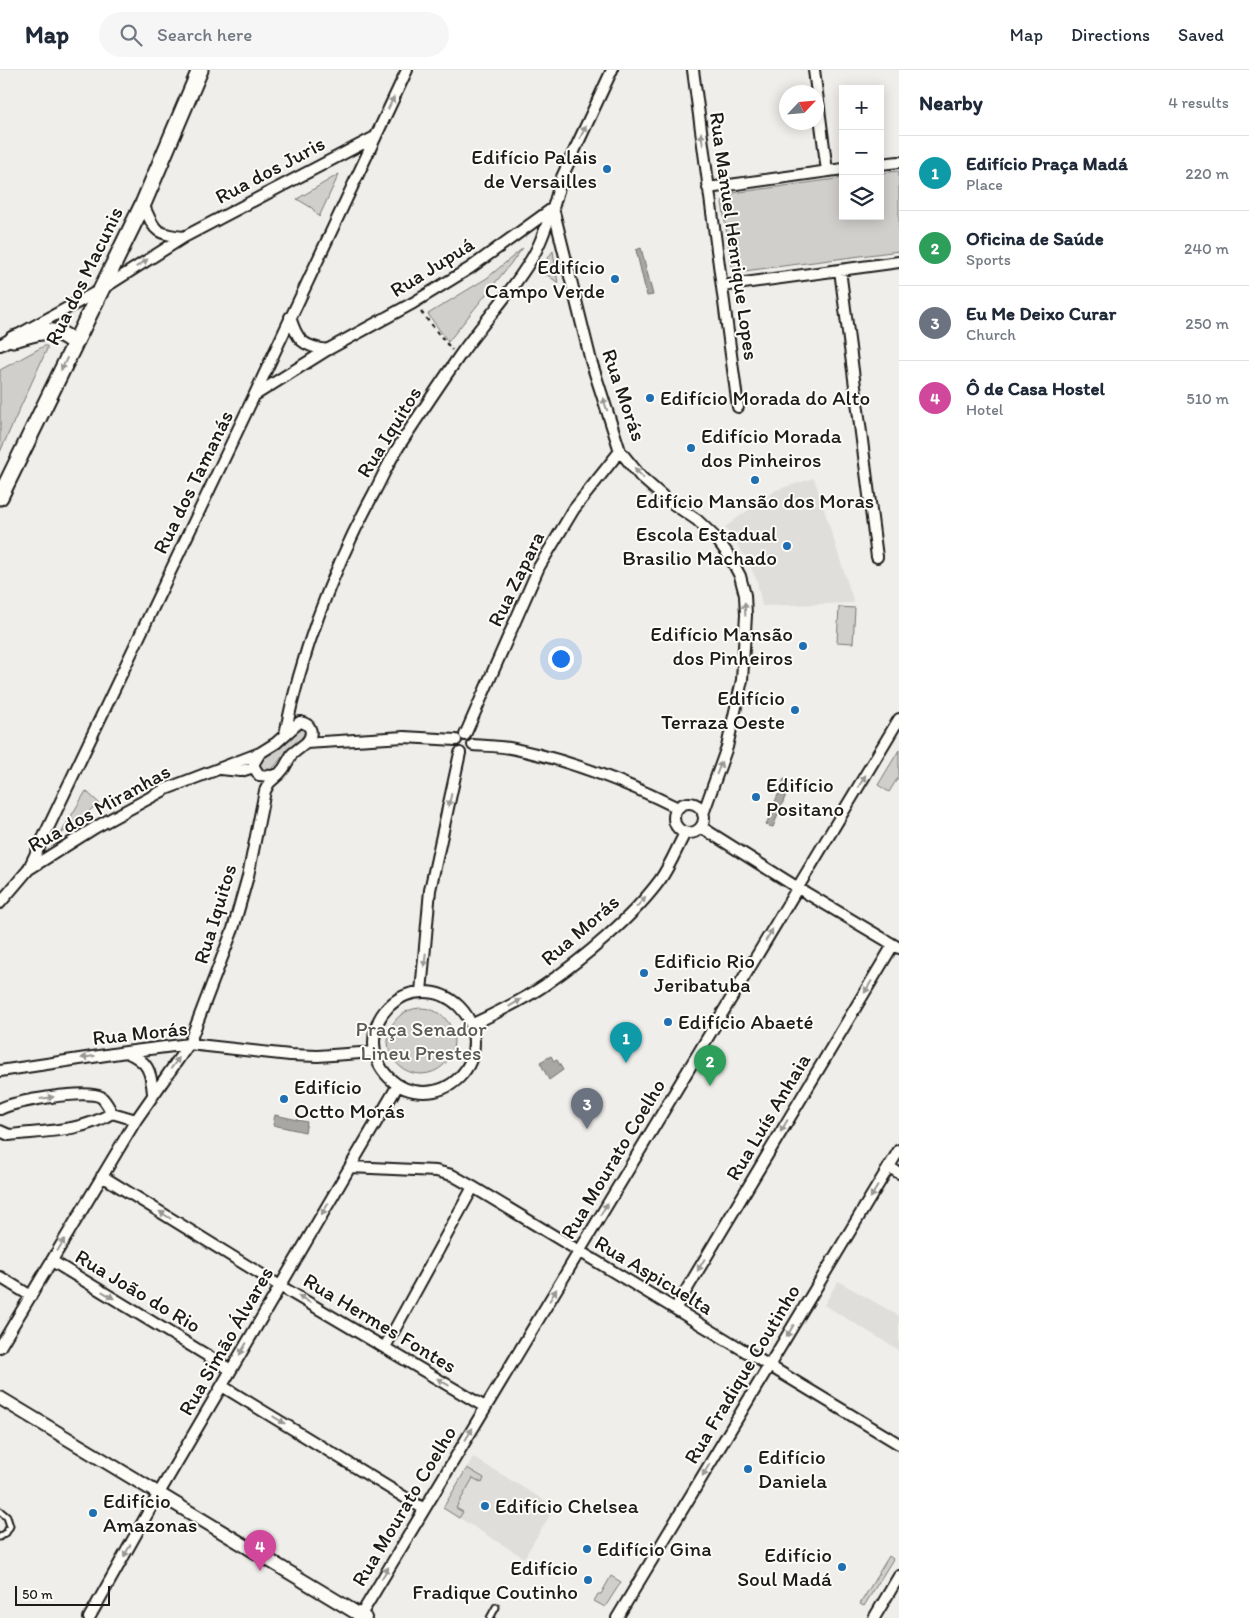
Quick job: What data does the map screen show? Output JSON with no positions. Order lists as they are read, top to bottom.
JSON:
{
  "streets": {
    "main road": ["Rua dos Macunis"],
    "street": [
      "Rua dos Juris",
      "Rua Manuel Henrique Lopes",
      "Rua Jupuá",
      "Rua Morás",
      "Rua Iquitos",
      "Rua dos Tamanás",
      "Rua Zapara",
      "Rua dos Miranhas",
      "Rua Luís Anhaia",
      "Rua Mourato Coelho",
      "Rua Aspicuelta",
      "Rua João do Rio",
      "Rua Hermes Fontes",
      "Rua Simão Álvares",
      "Rua Fradique Coutinho"
    ]
  },
  "crossings": [
    ["Rua dos Juris", "Rua dos Macunis"],
    ["Rua dos Juris", "Rua dos Tamanás"],
    ["Rua Jupuá", "Rua Morás"],
    ["Rua Jupuá", "Rua Iquitos"],
    ["Rua Jupuá", "Rua dos Tamanás"],
    ["Rua Morás", "Rua Iquitos"],
    ["Rua Morás", "Rua Zapara"],
    ["Rua Morás", "Rua Simão Álvares"],
    ["Rua Iquitos", "Rua dos Miranhas"],
    ["Rua Iquitos", "Rua João do Rio"],
    ["Rua Iquitos", "Rua Hermes Fontes"],
    ["Rua dos Tamanás", "Rua dos Miranhas"],
    ["Rua Luís Anhaia", "Rua Aspicuelta"],
    ["Rua Mourato Coelho", "Rua Aspicuelta"],
    ["Rua Mourato Coelho", "Rua Hermes Fontes"],
    ["Rua Aspicuelta", "Rua Simão Álvares"],
    ["Rua Aspicuelta", "Rua Fradique Coutinho"],
    ["Rua João do Rio", "Rua Simão Álvares"],
    ["Rua Hermes Fontes", "Rua Simão Álvares"]
  ],
  "one_way": [
    "Rua Manuel Henrique Lopes",
    "Rua dos Macunis",
    "Rua Luís Anhaia",
    "Rua Mourato Coelho",
    "Rua João do Rio",
    "Rua Hermes Fontes",
    "Rua Simão Álvares",
    "Rua Fradique Coutinho"
  ],
  "parks": ["Praça Senador Lineu Prestes"],
  "places": [
    "Edifício Palais de Versailles",
    "Edifício Campo Verde",
    "Edifício Morada do Alto",
    "Edifício Morada dos Pinheiros",
    "Edifício Mansão dos Moras",
    "Escola Estadual Brasilio Machado",
    "Edifício Mansão dos Pinheiros",
    "Edifício Terraza Oeste",
    "Edifício Positano",
    "Edificio Rio Jeribatuba",
    "Edifício Abaeté",
    "Edifício Octto Morás",
    "Edifício Daniela",
    "Edifício Chelsea",
    "Edifício Amazonas",
    "Edifício Gina",
    "Edifício Soul Madá",
    "Edifício Fradique Coutinho"
  ],
  "scale_bar": "50 m",
  "north": "top right",
  "page": {
    "header": "Map",
    "search": "Search here",
    "nav": ["Map", "Directions", "Saved"],
    "heading": ["Nearby", "4 results"],
    "map_buttons": ["+", "−"],
    "list": [
      {
        "mark": "1",
        "name": "Edifício Praça Madá",
        "note": "Place",
        "value": "220 m"
      },
      {
        "mark": "2",
        "name": "Oficina de Saúde",
        "note": "Sports",
        "value": "240 m"
      },
      {
        "mark": "3",
        "name": "Eu Me Deixo Curar",
        "note": "Church",
        "value": "250 m"
      },
      {
        "mark": "4",
        "name": "Ô de Casa Hostel",
        "note": "Hotel",
        "value": "510 m"
      }
    ],
    "pins": [
      "1",
      "2",
      "3",
      "4"
    ],
    "scale": "50 m"
  }
}
